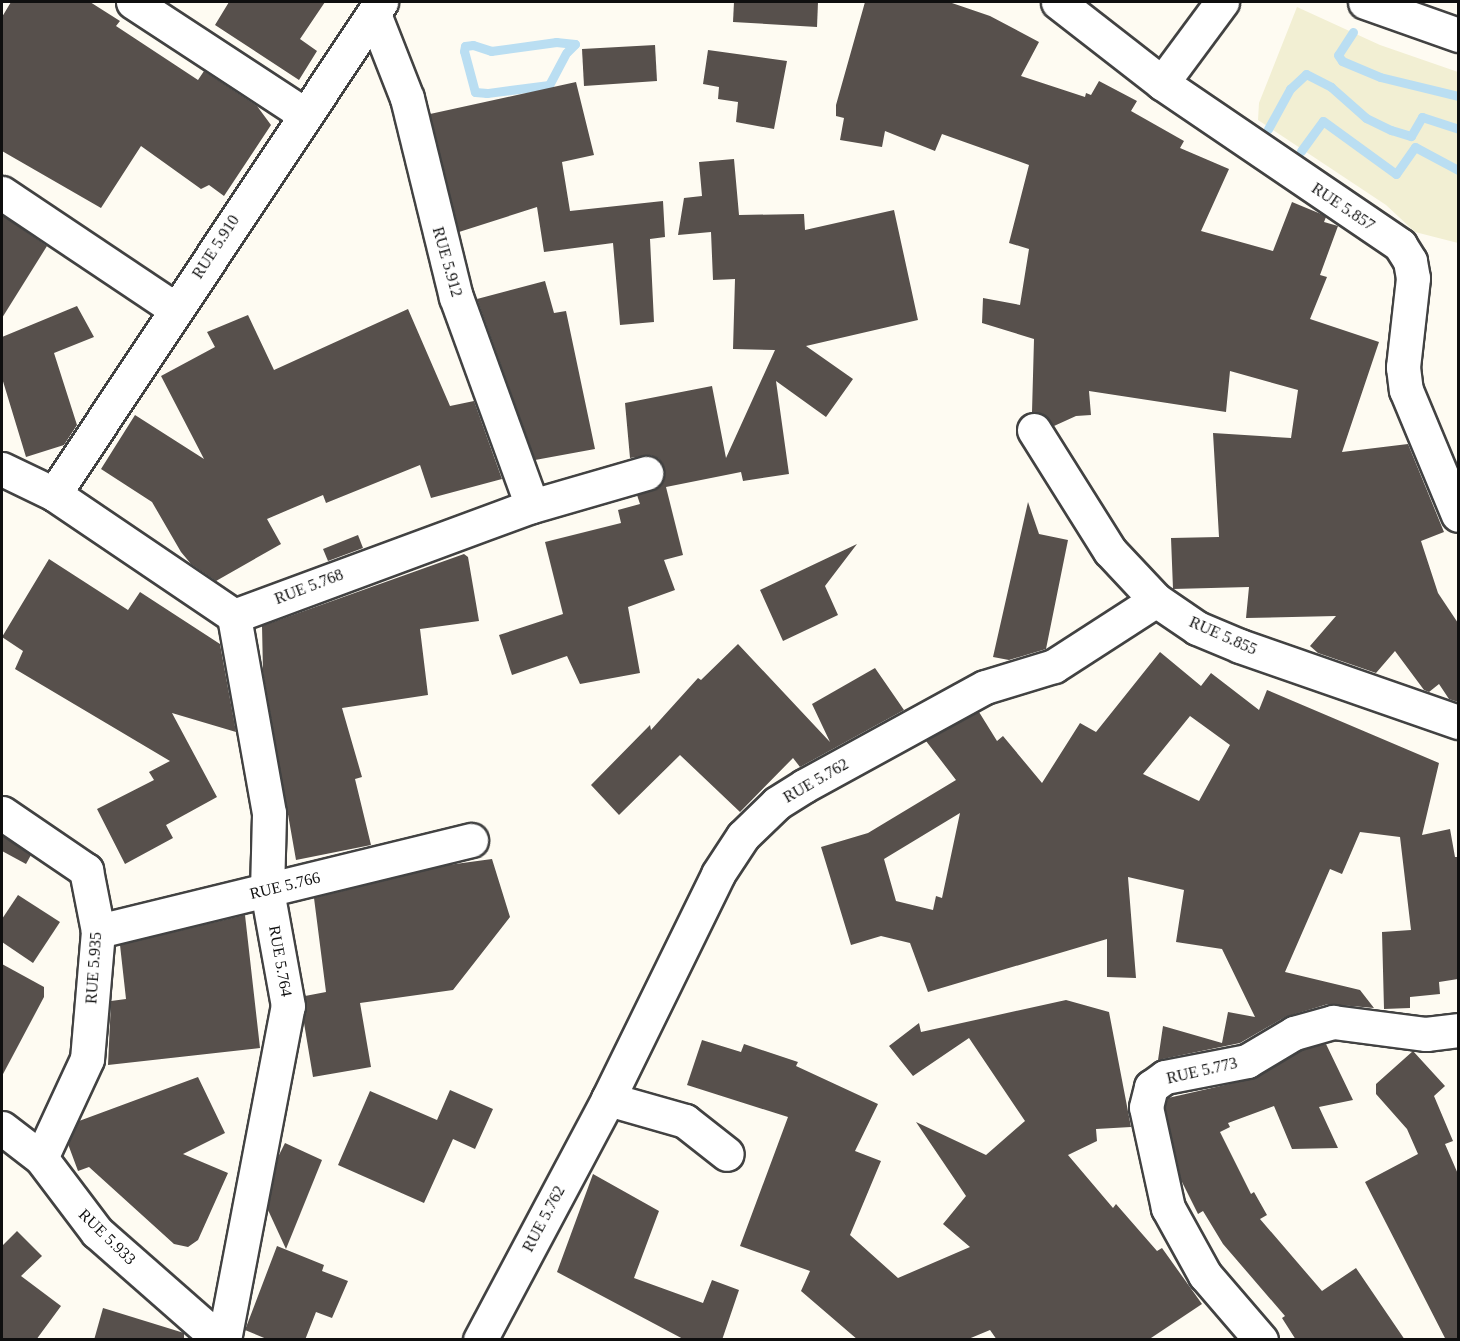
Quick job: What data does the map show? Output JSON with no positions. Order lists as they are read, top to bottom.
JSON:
{
  "streets": {
    "street": [
      "RUE 5.857",
      "RUE 5.910",
      "RUE 5.912",
      "RUE 5.768",
      "RUE 5.855",
      "RUE 5.762",
      "RUE 5.766",
      "RUE 5.764",
      "RUE 5.935",
      "RUE 5.773",
      "RUE 5.933"
    ]
  },
  "crossings": [
    ["RUE 5.910", "RUE 5.912"],
    ["RUE 5.912", "RUE 5.768"],
    ["RUE 5.768", "RUE 5.764"],
    ["RUE 5.855", "RUE 5.762"],
    ["RUE 5.766", "RUE 5.764"],
    ["RUE 5.766", "RUE 5.935"],
    ["RUE 5.764", "RUE 5.933"],
    ["RUE 5.935", "RUE 5.933"]
  ]
}
